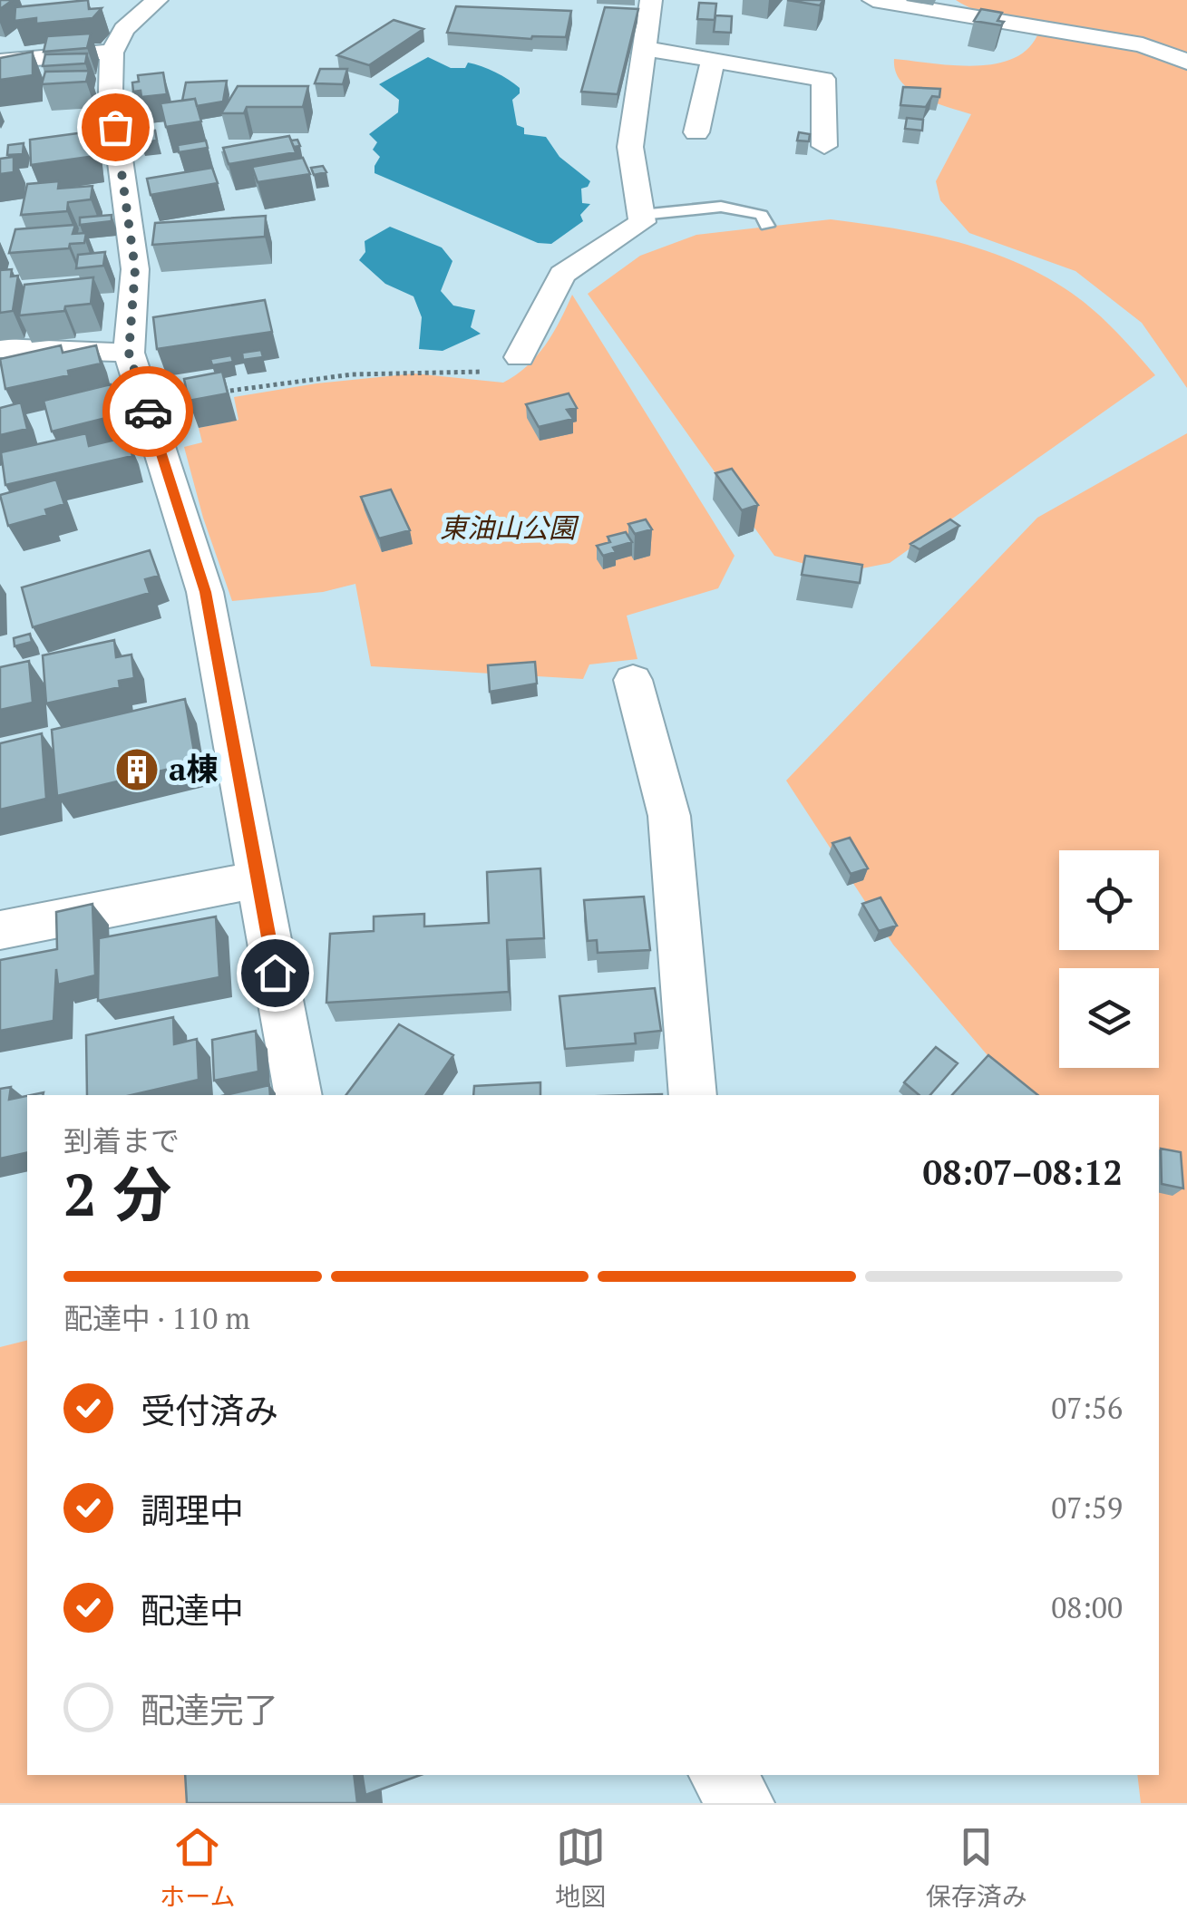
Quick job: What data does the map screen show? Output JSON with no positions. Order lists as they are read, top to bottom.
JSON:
{
  "parks": ["東油山公園"],
  "places": {
    "building": ["a棟"]
  },
  "page": {
    "heading": ["2 分", "到着まで", "08:07–08:12"],
    "bar": "配達中 · 110 m",
    "list": [
      ["受付済み", "07:56"],
      ["調理中", "07:59"],
      ["配達中", "08:00"],
      "配達完了"
    ],
    "tabs": ["ホーム", "地図", "保存済み"]
  }
}
